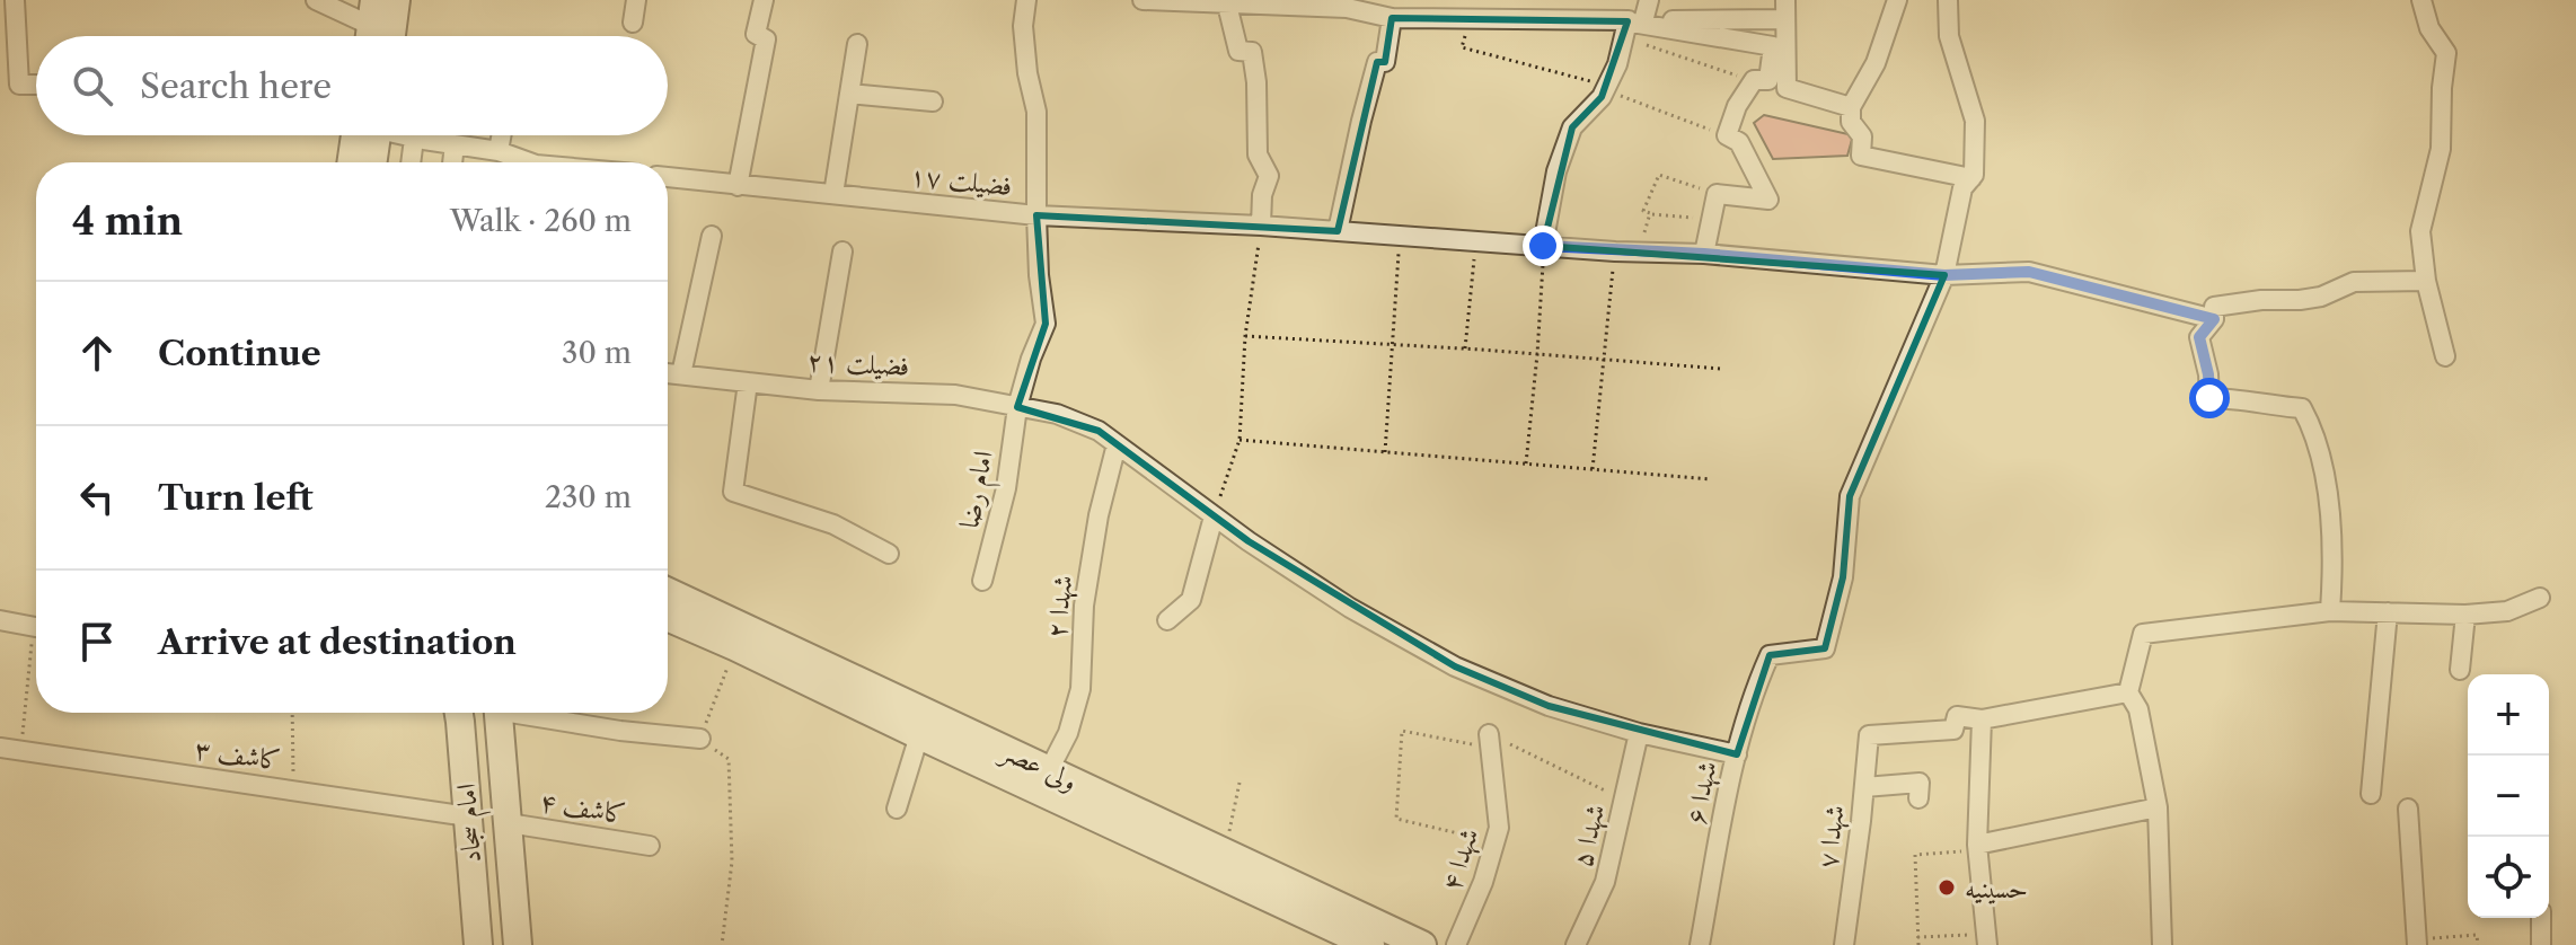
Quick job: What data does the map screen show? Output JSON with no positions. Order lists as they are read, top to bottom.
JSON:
{
  "streets": {
    "main road": ["ولی عصر", "امام سجاد"],
    "street": [
      "فضیلت ۱۷",
      "فضیلت ۲۱",
      "امام رضا",
      "شهدا ۲",
      "کاشف ۳",
      "شهدا ۶",
      "کاشف ۴",
      "شهدا ۵",
      "شهدا ۷",
      "شهدا ۴"
    ]
  },
  "crossings": [
    ["فضیلت ۱۷", "امام رضا"],
    ["فضیلت ۱۷", "شهدا ۶"],
    ["فضیلت ۲۱", "امام رضا"],
    ["فضیلت ۲۱", "شهدا ۲"],
    ["فضیلت ۲۱", "شهدا ۶"],
    ["فضیلت ۲۱", "شهدا ۵"],
    ["شهدا ۲", "ولی عصر"],
    ["کاشف ۳", "امام سجاد"],
    ["کاشف ۴", "امام سجاد"]
  ],
  "places": ["حسینیه"],
  "page": {
    "search": "Search here",
    "heading": ["4 min", "Walk · 260 m"],
    "list": [
      ["Continue", "30 m"],
      ["Turn left", "230 m"],
      "Arrive at destination"
    ],
    "map_buttons": ["+", "−"]
  }
}
